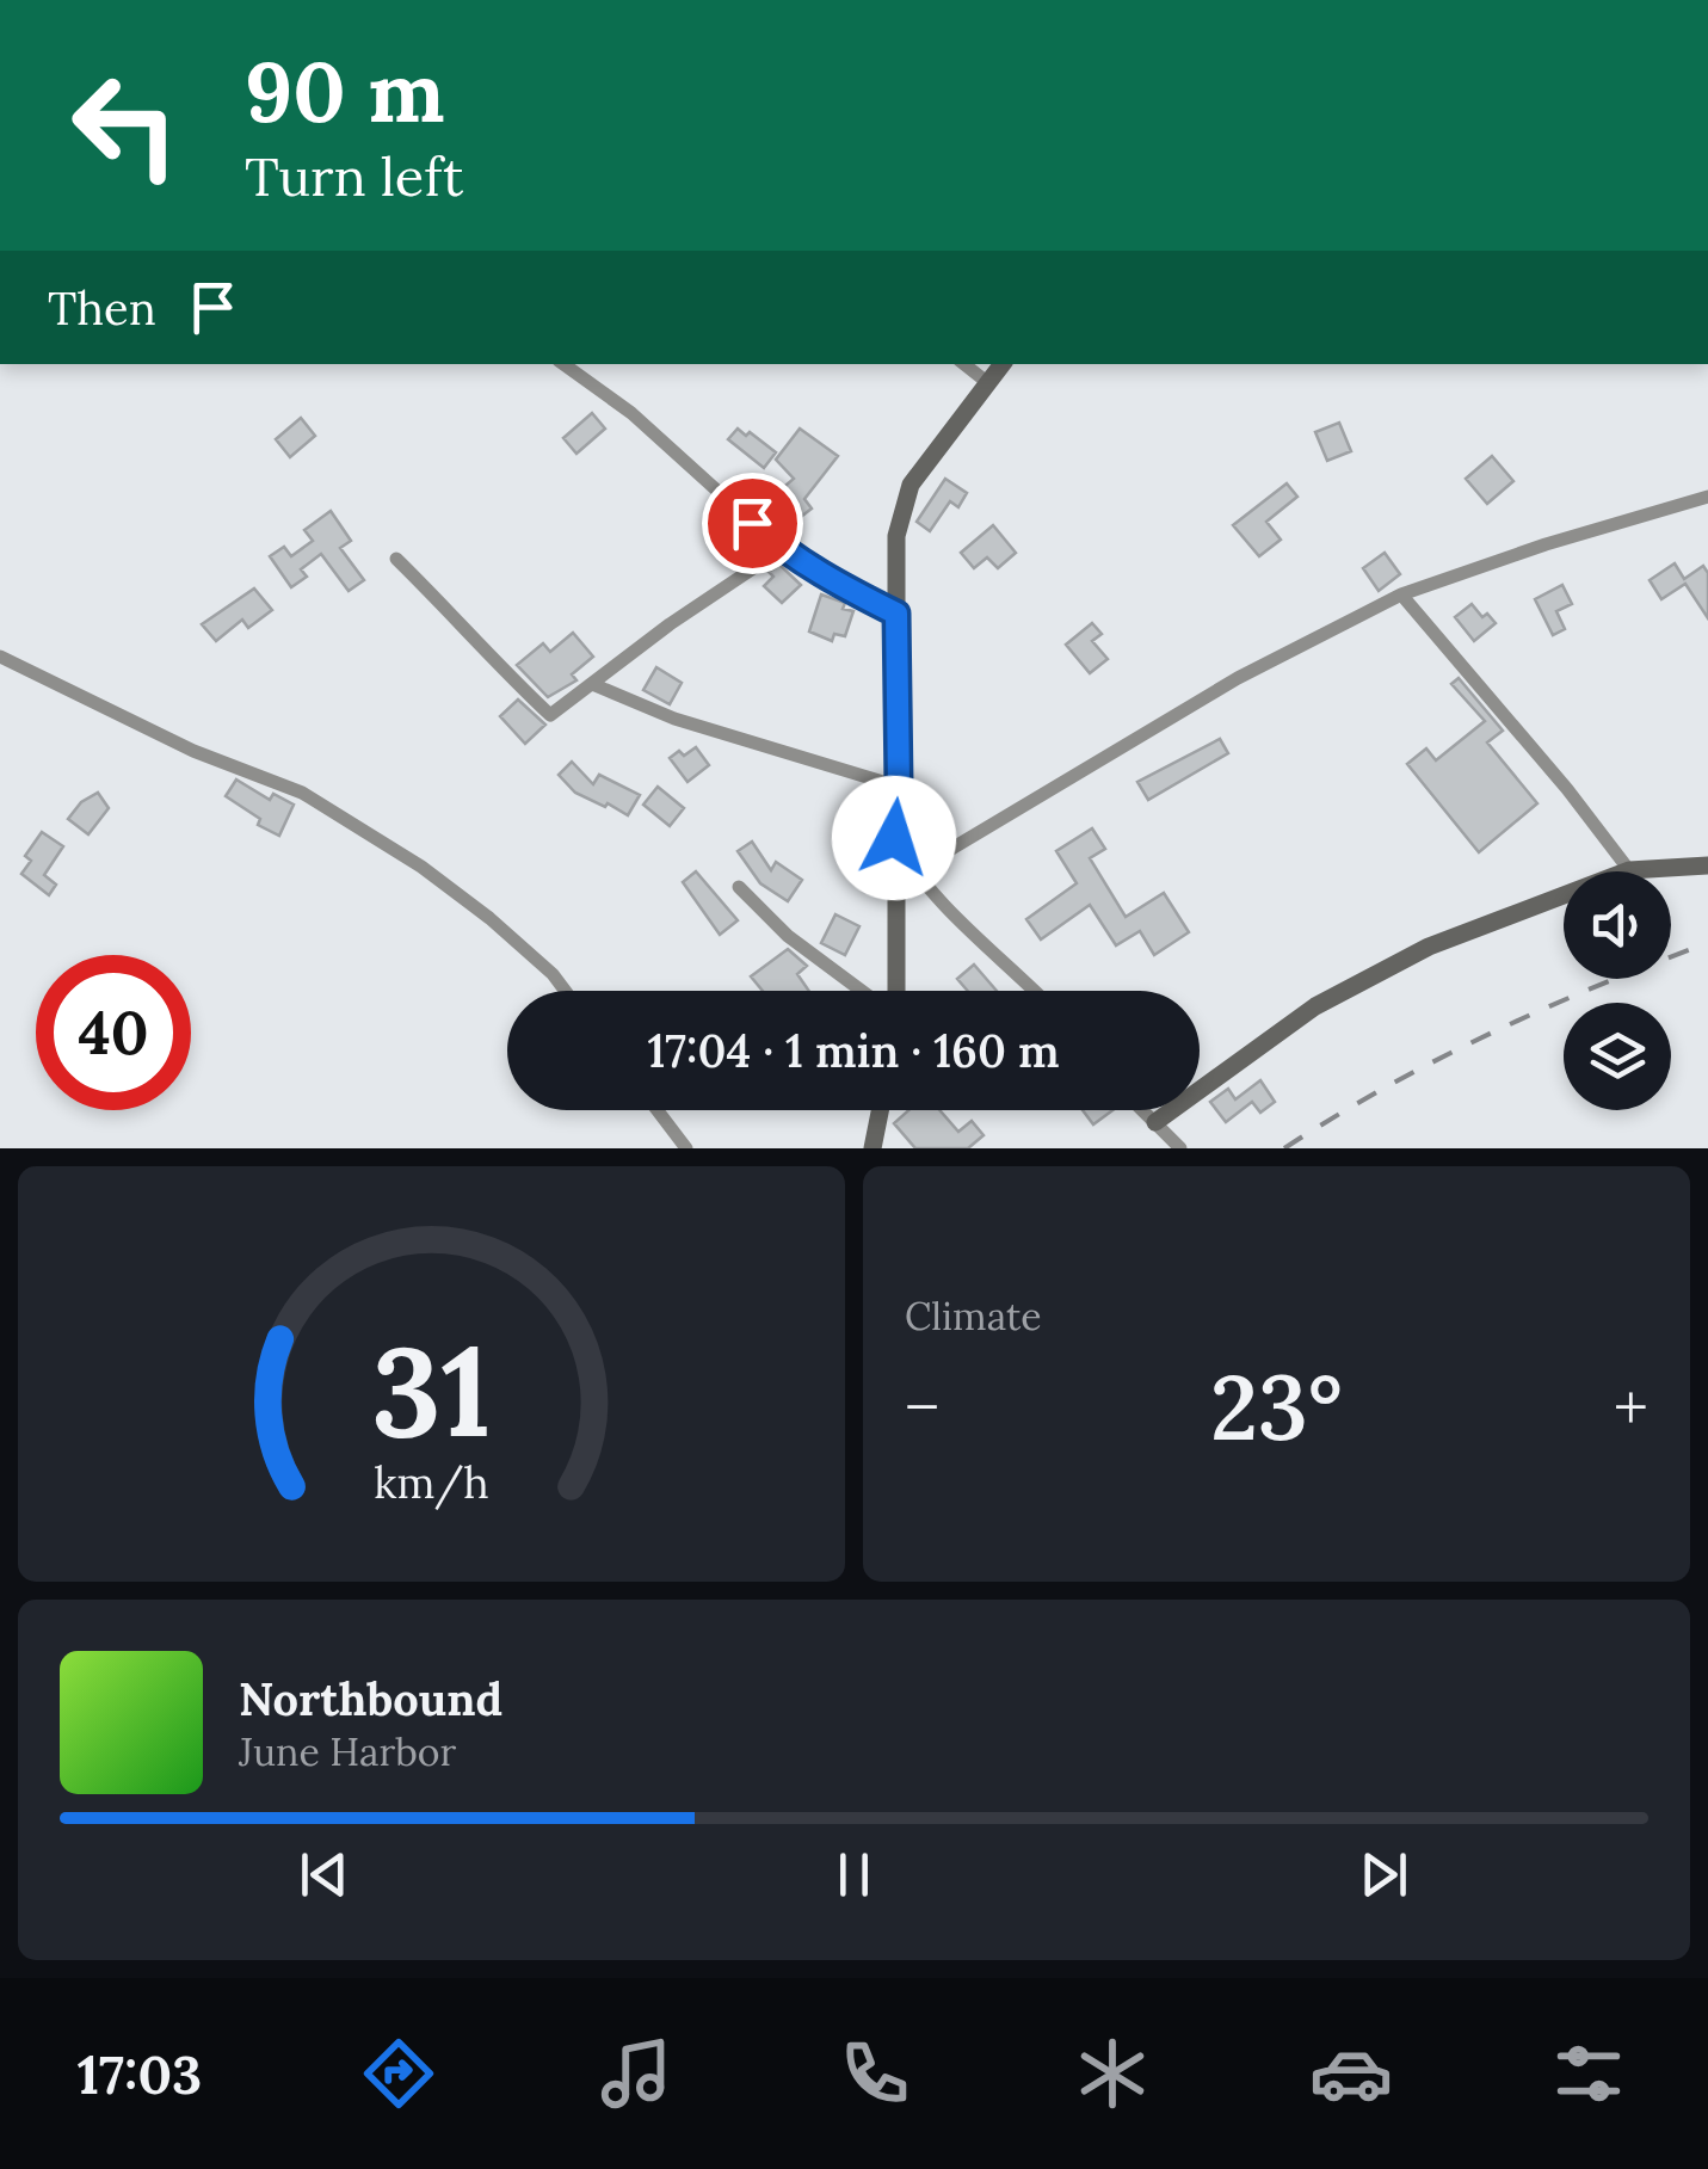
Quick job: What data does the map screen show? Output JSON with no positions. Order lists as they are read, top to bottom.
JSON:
{
  "page": {
    "turn": ["90 m", "Turn left"],
    "then": "Then",
    "limit": "40",
    "trip": "17:04 · 1 min · 160 m",
    "tile": "Climate",
    "heat": ["−", "23°", "+"],
    "song": ["Northbound", "June Harbor"],
    "tabs": "17:03",
    "gauge": ["31", "km/h"]
  }
}
